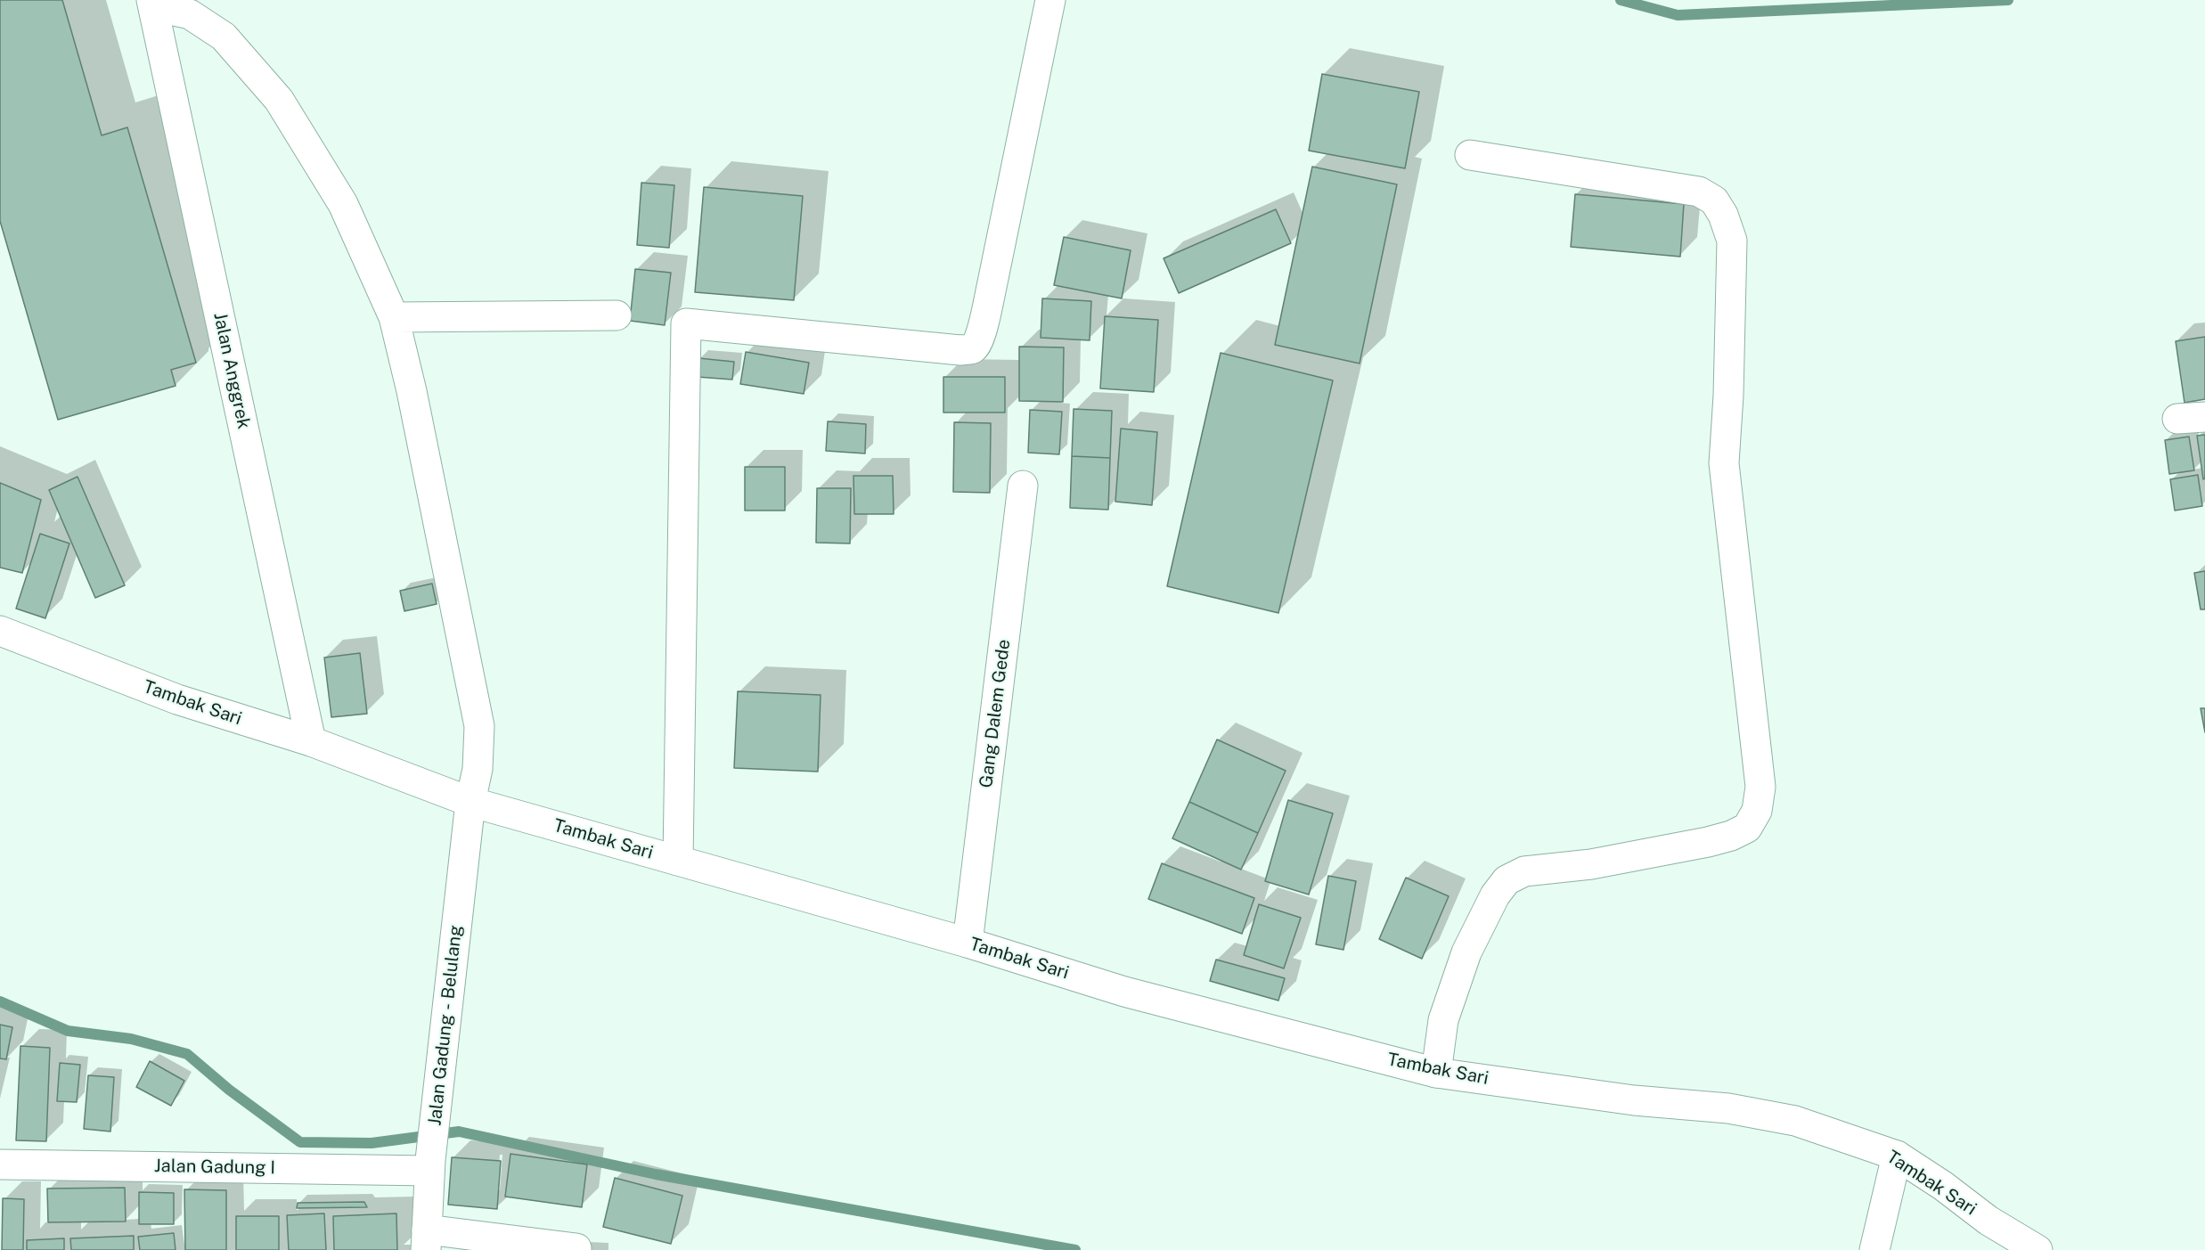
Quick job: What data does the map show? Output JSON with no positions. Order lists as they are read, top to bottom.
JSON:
{
  "streets": {
    "street": [
      "Jalan Anggrek",
      "Tambak Sari",
      "Gang Dalem Gede",
      "Jalan Gadung - Belulang",
      "Jalan Gadung I"
    ]
  },
  "crossings": [
    ["Jalan Anggrek", "Tambak Sari"],
    ["Jalan Anggrek", "Jalan Gadung - Belulang"],
    ["Tambak Sari", "Gang Dalem Gede"],
    ["Tambak Sari", "Jalan Gadung - Belulang"],
    ["Jalan Gadung - Belulang", "Jalan Gadung I"]
  ]
}
